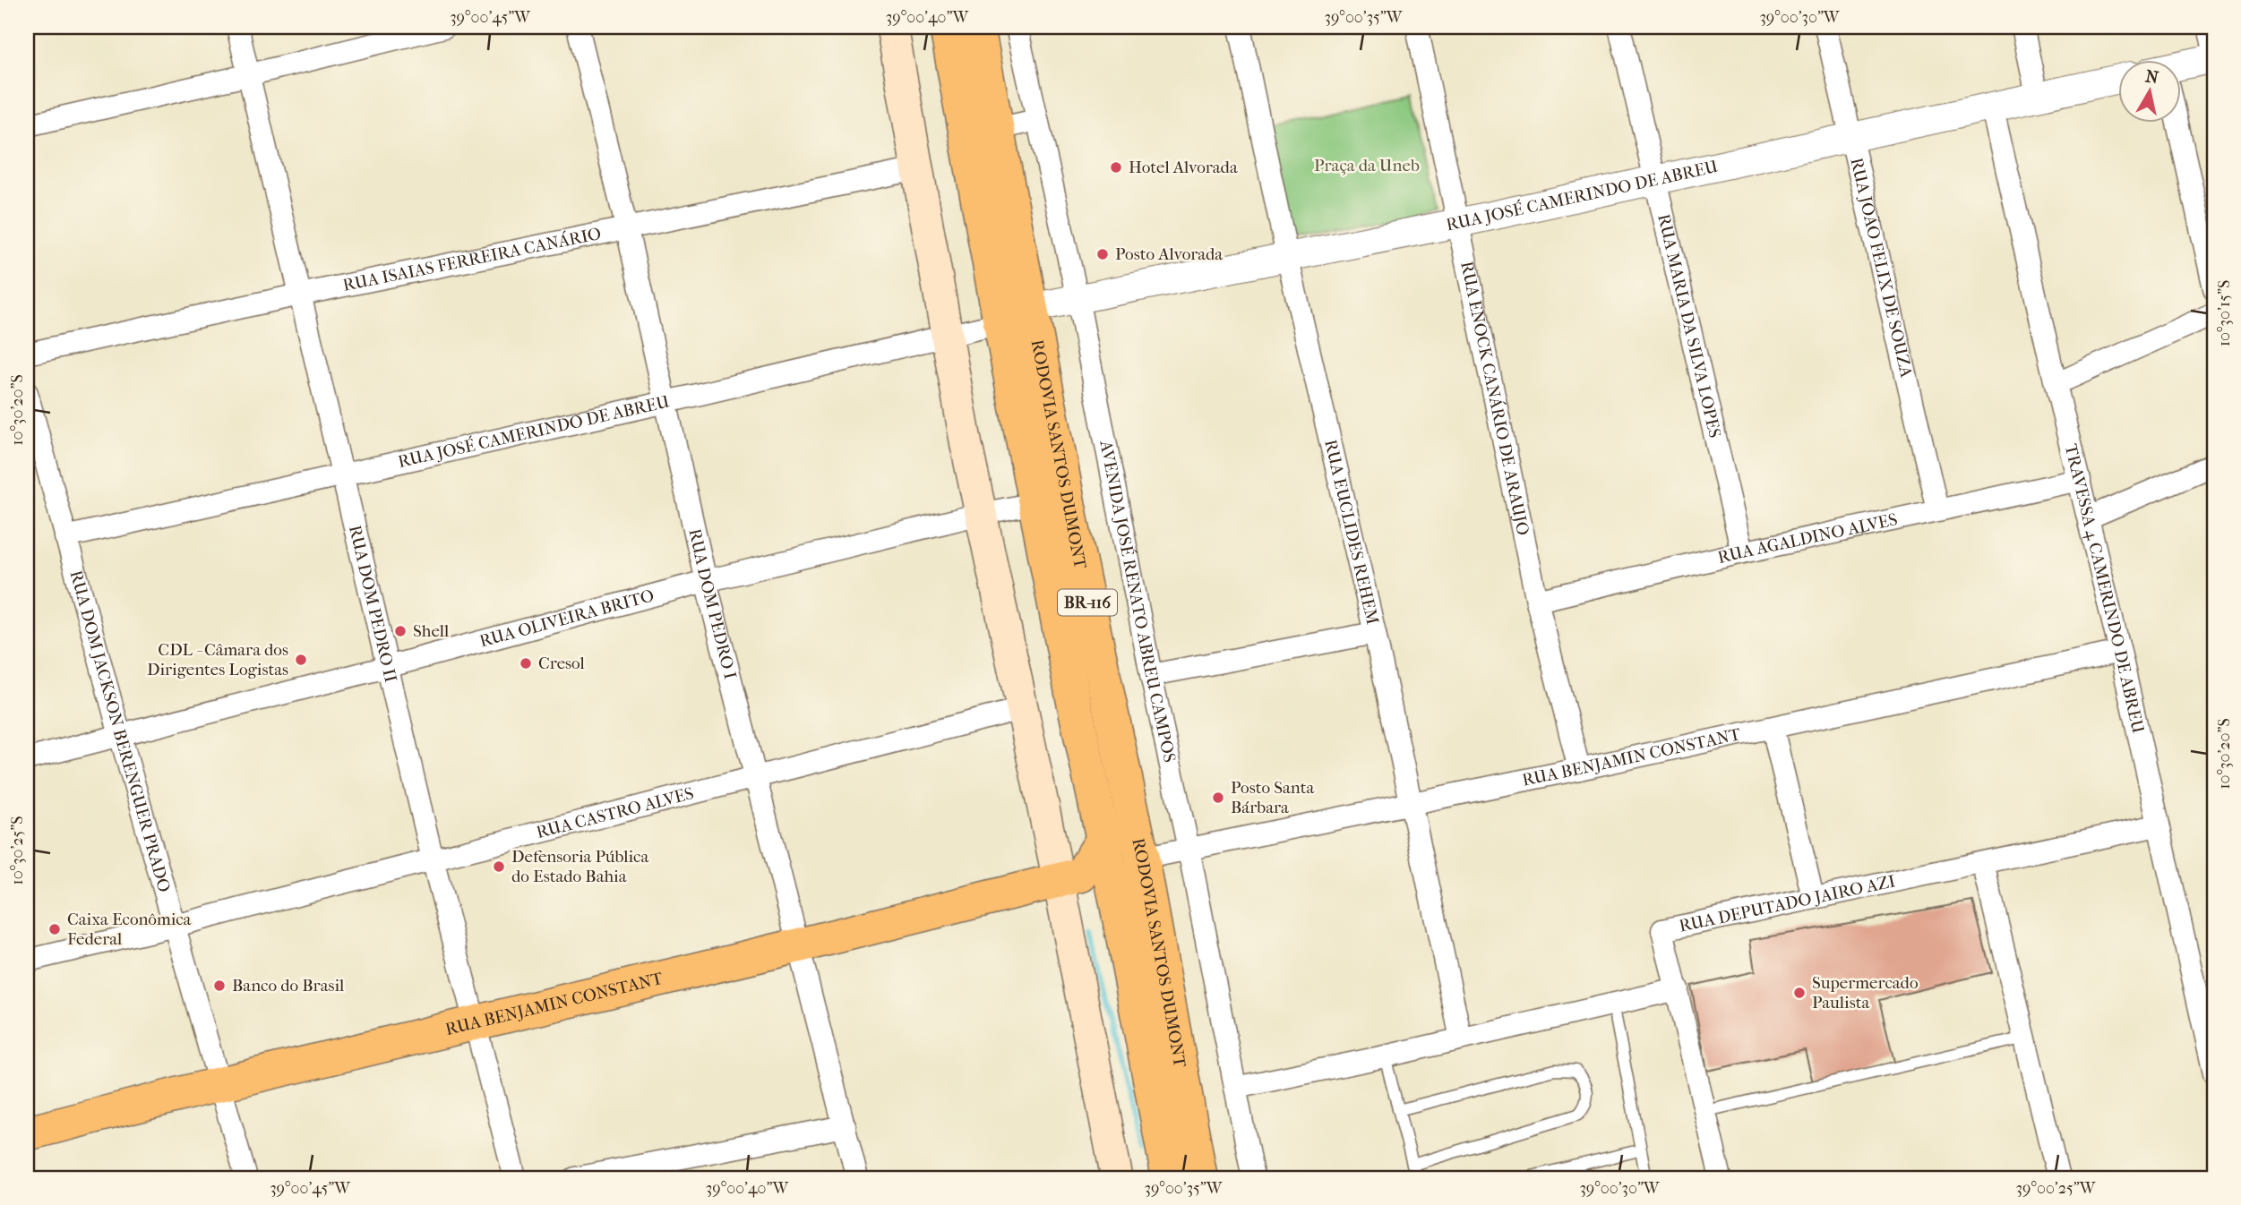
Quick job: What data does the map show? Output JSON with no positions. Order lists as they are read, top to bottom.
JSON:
{
  "streets": {
    "main road": ["RODOVIA SANTOS DUMONT", "BR-116", "RUA BENJAMIN CONSTANT"],
    "street": [
      "RUA JOSÉ CAMERINDO DE ABREU",
      "RUA ISAIAS FERREIRA CANÁRIO",
      "RUA JOÃO FELIX DE SOUZA",
      "RUA MARIA DA SILVA LOPES",
      "RUA ENOCK CANÁRIO DE ARAUJO",
      "RUA EUCLIDES REHEM",
      "RUA AGALDINO ALVES",
      "TRAVESSA 4 CAMERINDO DE ABREU",
      "AVENIDA JOSÉ RENATO ABREU CAMPOS",
      "RUA DOM PEDRO II",
      "RUA DOM PEDRO I",
      "RUA OLIVEIRA BRITO",
      "RUA DOM JACKSON BERENGUER PRADO",
      "RUA CASTRO ALVES",
      "RUA DEPUTADO JAIRO AZI"
    ]
  },
  "crossings": [
    ["RUA JOSÉ CAMERINDO DE ABREU", "RUA JOÃO FELIX DE SOUZA"],
    ["RUA JOSÉ CAMERINDO DE ABREU", "RUA MARIA DA SILVA LOPES"],
    ["RUA JOSÉ CAMERINDO DE ABREU", "RUA ENOCK CANÁRIO DE ARAUJO"],
    ["RUA JOSÉ CAMERINDO DE ABREU", "RODOVIA SANTOS DUMONT"],
    ["RUA JOSÉ CAMERINDO DE ABREU", "RUA EUCLIDES REHEM"],
    ["RUA JOSÉ CAMERINDO DE ABREU", "TRAVESSA 4 CAMERINDO DE ABREU"],
    ["RUA JOSÉ CAMERINDO DE ABREU", "AVENIDA JOSÉ RENATO ABREU CAMPOS"],
    ["RUA JOSÉ CAMERINDO DE ABREU", "RUA DOM PEDRO II"],
    ["RUA JOSÉ CAMERINDO DE ABREU", "RUA DOM PEDRO I"],
    ["RUA JOSÉ CAMERINDO DE ABREU", "RUA DOM JACKSON BERENGUER PRADO"],
    ["RUA ISAIAS FERREIRA CANÁRIO", "RUA DOM PEDRO II"],
    ["RUA ISAIAS FERREIRA CANÁRIO", "RUA DOM PEDRO I"],
    ["RUA JOÃO FELIX DE SOUZA", "RUA AGALDINO ALVES"],
    ["RUA MARIA DA SILVA LOPES", "RUA AGALDINO ALVES"],
    ["RUA ENOCK CANÁRIO DE ARAUJO", "RUA AGALDINO ALVES"],
    ["RUA ENOCK CANÁRIO DE ARAUJO", "RUA BENJAMIN CONSTANT"],
    ["RODOVIA SANTOS DUMONT", "RUA OLIVEIRA BRITO"],
    ["RODOVIA SANTOS DUMONT", "RUA BENJAMIN CONSTANT"],
    ["RUA EUCLIDES REHEM", "RUA BENJAMIN CONSTANT"],
    ["RUA AGALDINO ALVES", "TRAVESSA 4 CAMERINDO DE ABREU"],
    ["TRAVESSA 4 CAMERINDO DE ABREU", "RUA BENJAMIN CONSTANT"],
    ["TRAVESSA 4 CAMERINDO DE ABREU", "RUA DEPUTADO JAIRO AZI"],
    ["AVENIDA JOSÉ RENATO ABREU CAMPOS", "RUA BENJAMIN CONSTANT"],
    ["RUA DOM PEDRO II", "RUA OLIVEIRA BRITO"],
    ["RUA DOM PEDRO II", "RUA BENJAMIN CONSTANT"],
    ["RUA DOM PEDRO II", "RUA CASTRO ALVES"],
    ["RUA DOM PEDRO I", "RUA OLIVEIRA BRITO"],
    ["RUA DOM PEDRO I", "RUA BENJAMIN CONSTANT"],
    ["RUA DOM PEDRO I", "RUA CASTRO ALVES"],
    ["RUA OLIVEIRA BRITO", "RUA DOM JACKSON BERENGUER PRADO"],
    ["RUA DOM JACKSON BERENGUER PRADO", "RUA BENJAMIN CONSTANT"],
    ["RUA DOM JACKSON BERENGUER PRADO", "RUA CASTRO ALVES"]
  ],
  "parks": ["Praça da Uneb"],
  "places": [
    "Hotel Alvorada",
    "Posto Alvorada",
    "Shell",
    "CDL - Câmara dos Dirigentes Logistas",
    "Cresol",
    "Posto Santa Bárbara",
    "Defensoria Pública do Estado Bahia",
    "Caixa Econômica Federal",
    "Banco do Brasil",
    "Supermercado Paulista"
  ],
  "north": "top",
  "coordinates": [
    "39°00'45\"W",
    "39°00'40\"W",
    "39°00'35\"W",
    "39°00'30\"W",
    "10°30'15\"S",
    "10°30'20\"S",
    "10°30'25\"S",
    "39°00'25\"W"
  ]
}
